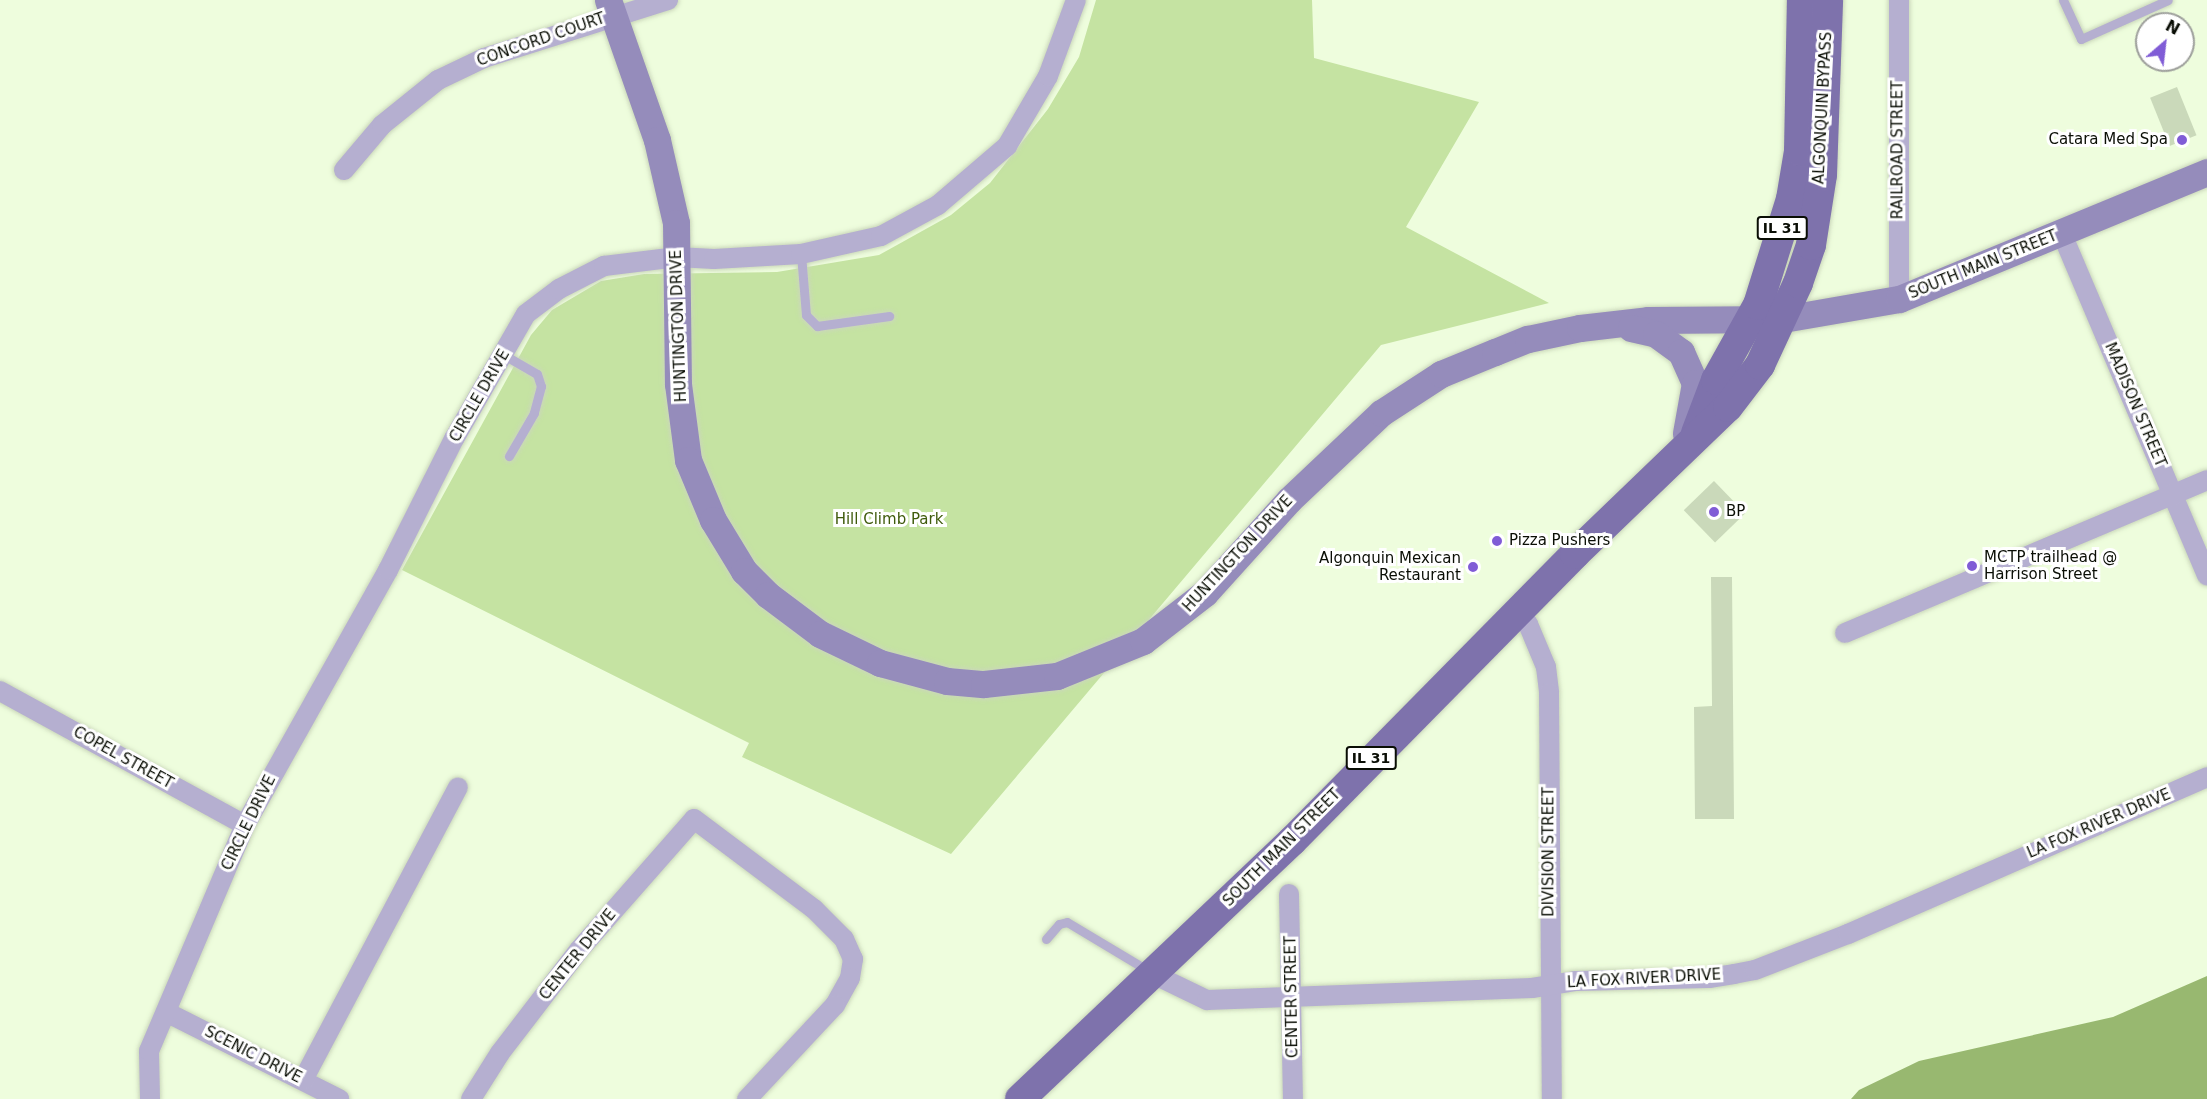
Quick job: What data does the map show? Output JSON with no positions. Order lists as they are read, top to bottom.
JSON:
{
  "streets": {
    "main road": ["ALGONQUIN BYPASS", "IL 31", "SOUTH MAIN STREET"],
    "street": [
      "CONCORD COURT",
      "RAILROAD STREET",
      "HUNTINGTON DRIVE",
      "CIRCLE DRIVE",
      "MADISON STREET",
      "COPEL STREET",
      "LA FOX RIVER DRIVE",
      "DIVISION STREET",
      "CENTER DRIVE",
      "CENTER STREET",
      "SCENIC DRIVE"
    ]
  },
  "crossings": [
    ["CONCORD COURT", "HUNTINGTON DRIVE"],
    ["ALGONQUIN BYPASS", "SOUTH MAIN STREET"],
    ["ALGONQUIN BYPASS", "HUNTINGTON DRIVE"],
    ["RAILROAD STREET", "SOUTH MAIN STREET"],
    ["SOUTH MAIN STREET", "HUNTINGTON DRIVE"],
    ["SOUTH MAIN STREET", "MADISON STREET"],
    ["SOUTH MAIN STREET", "LA FOX RIVER DRIVE"],
    ["SOUTH MAIN STREET", "DIVISION STREET"],
    ["HUNTINGTON DRIVE", "CIRCLE DRIVE"],
    ["CIRCLE DRIVE", "COPEL STREET"],
    ["CIRCLE DRIVE", "SCENIC DRIVE"],
    ["LA FOX RIVER DRIVE", "DIVISION STREET"],
    ["LA FOX RIVER DRIVE", "CENTER STREET"]
  ],
  "parks": ["Hill Climb Park"],
  "places": [
    "Catara Med Spa",
    "BP",
    "Pizza Pushers",
    "MCTP trailhead @ Harrison Street",
    "Algonquin Mexican Restaurant"
  ],
  "north": "top right"
}
